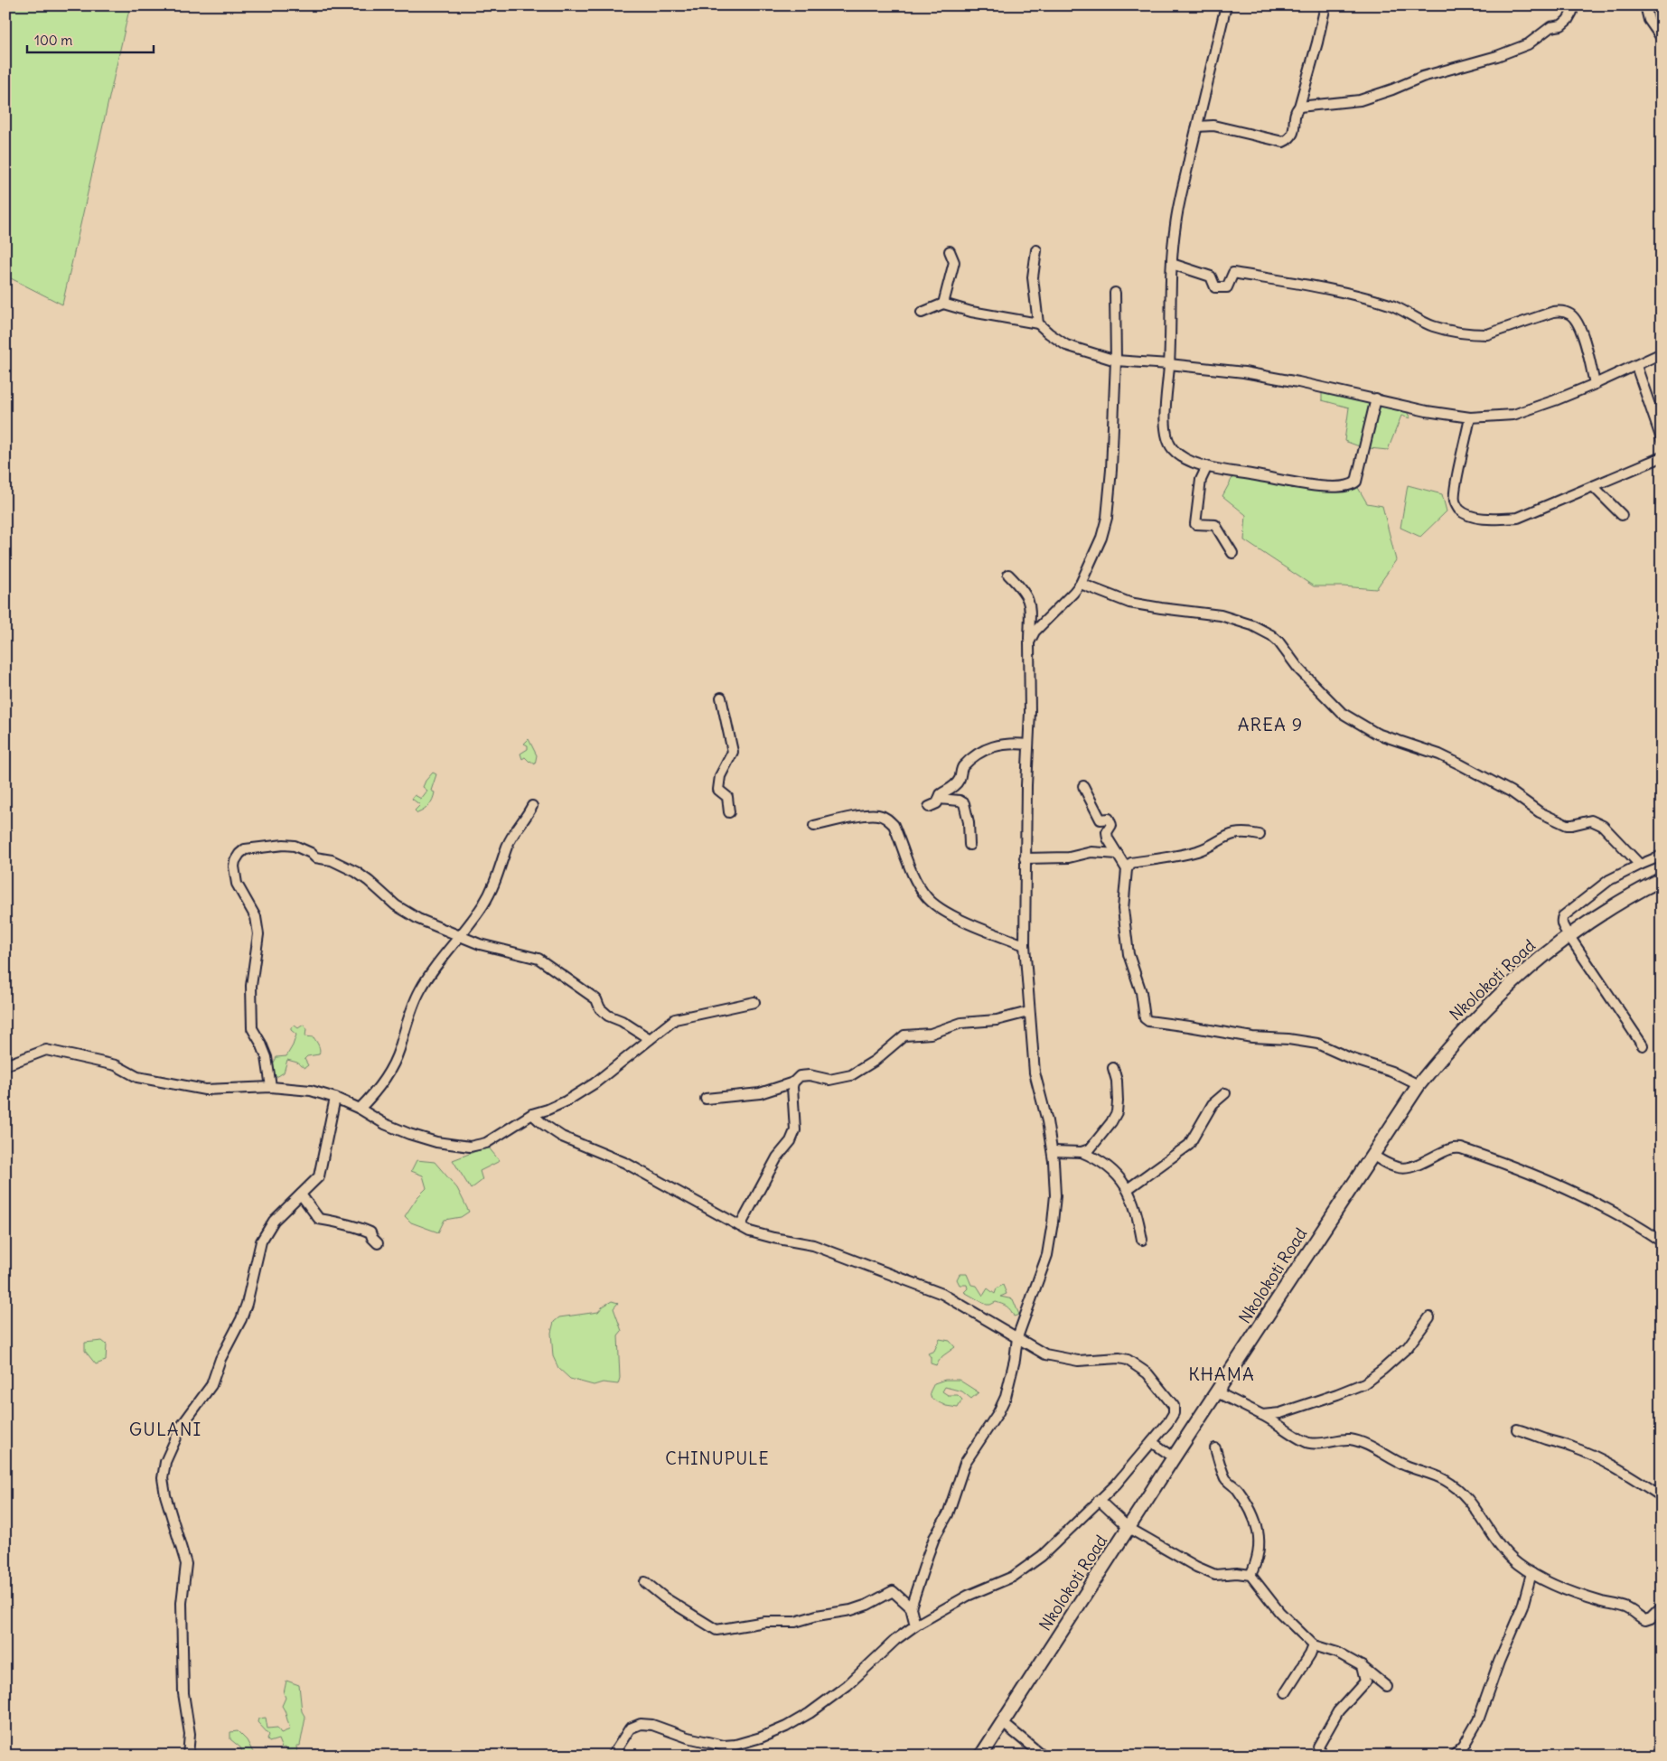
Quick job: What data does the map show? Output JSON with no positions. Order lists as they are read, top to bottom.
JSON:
{
  "streets": {
    "main road": ["Nkolokoti Road"]
  },
  "districts": [
    "AREA 9",
    "KHAMA",
    "GULANI",
    "CHINUPULE"
  ],
  "scale_bar": "100 m"
}
